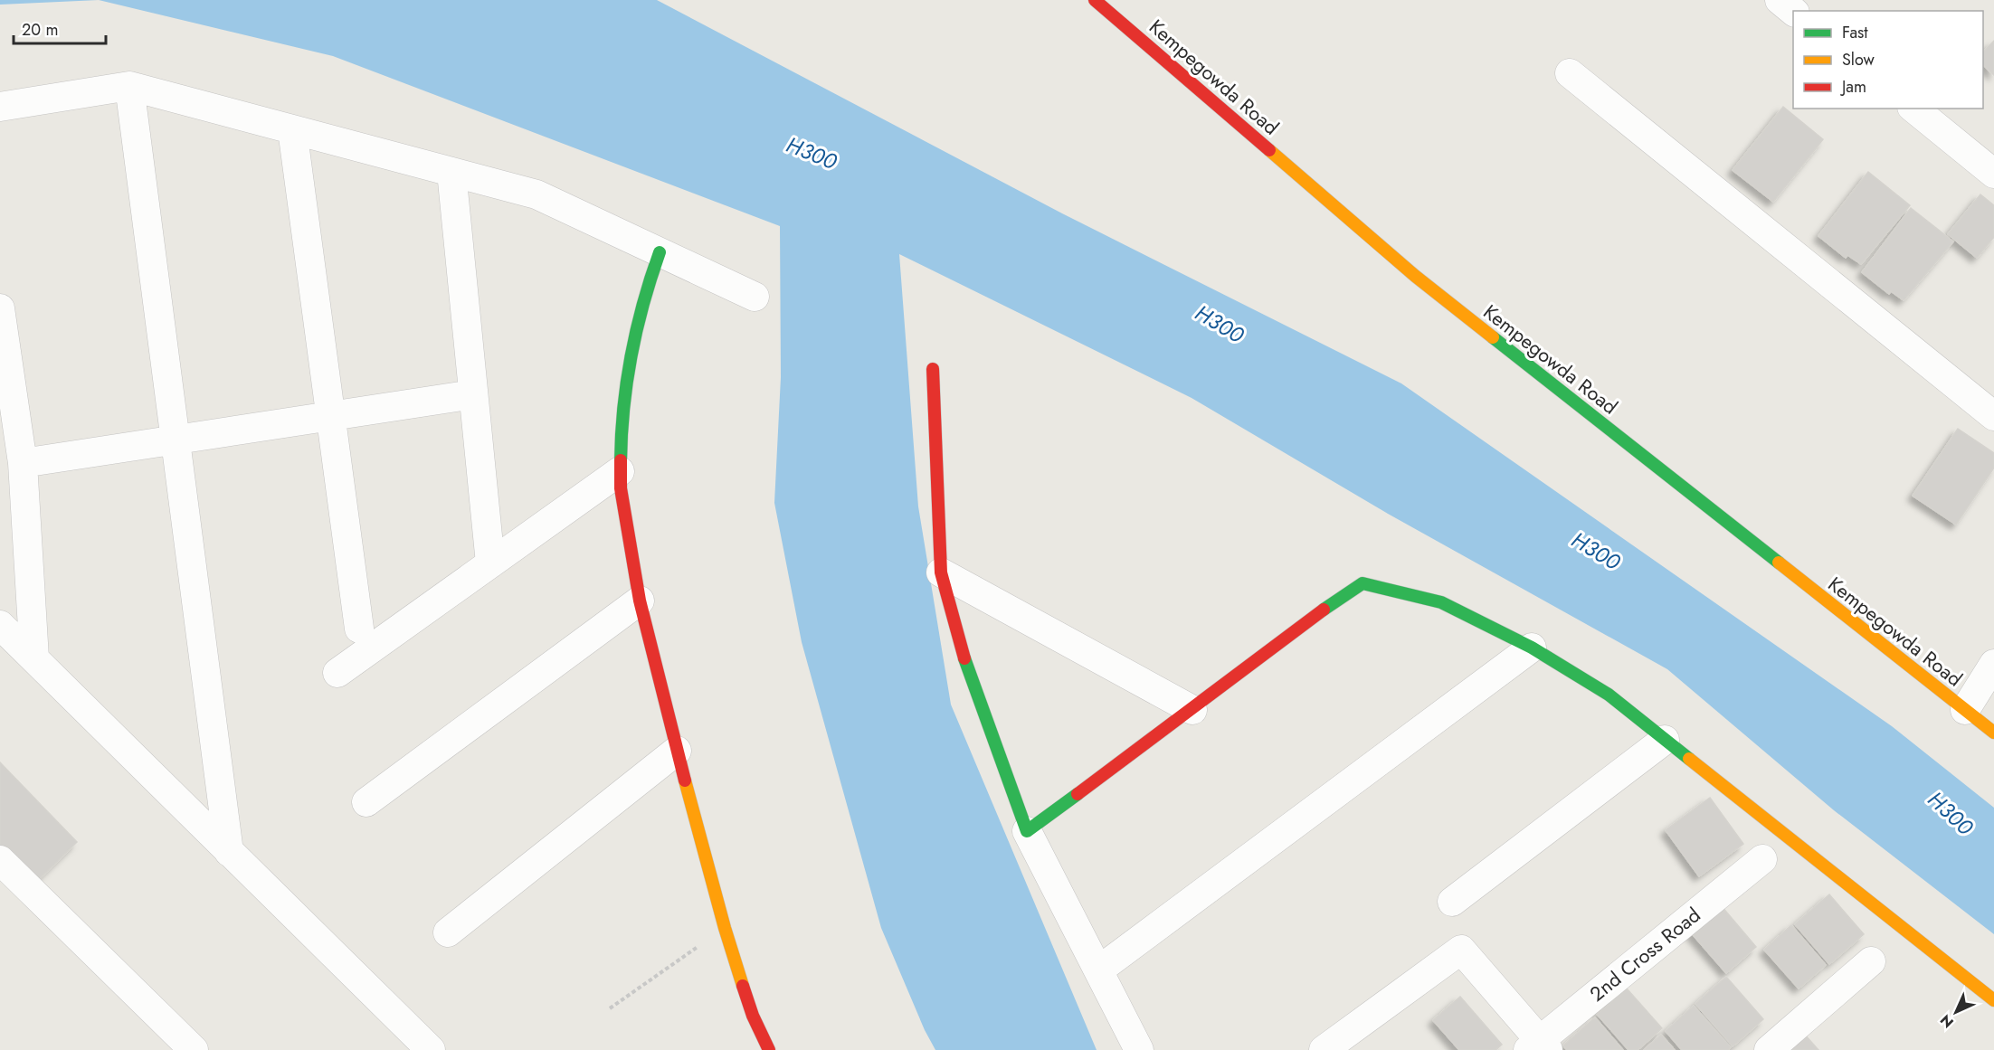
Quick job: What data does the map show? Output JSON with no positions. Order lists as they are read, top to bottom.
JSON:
{
  "streets": {
    "street": ["Kempegowda Road", "2nd Cross Road"]
  },
  "water": ["H300"],
  "legend": ["Fast", "Slow", "Jam"],
  "scale_bar": "20 m",
  "north": "bottom left"
}
